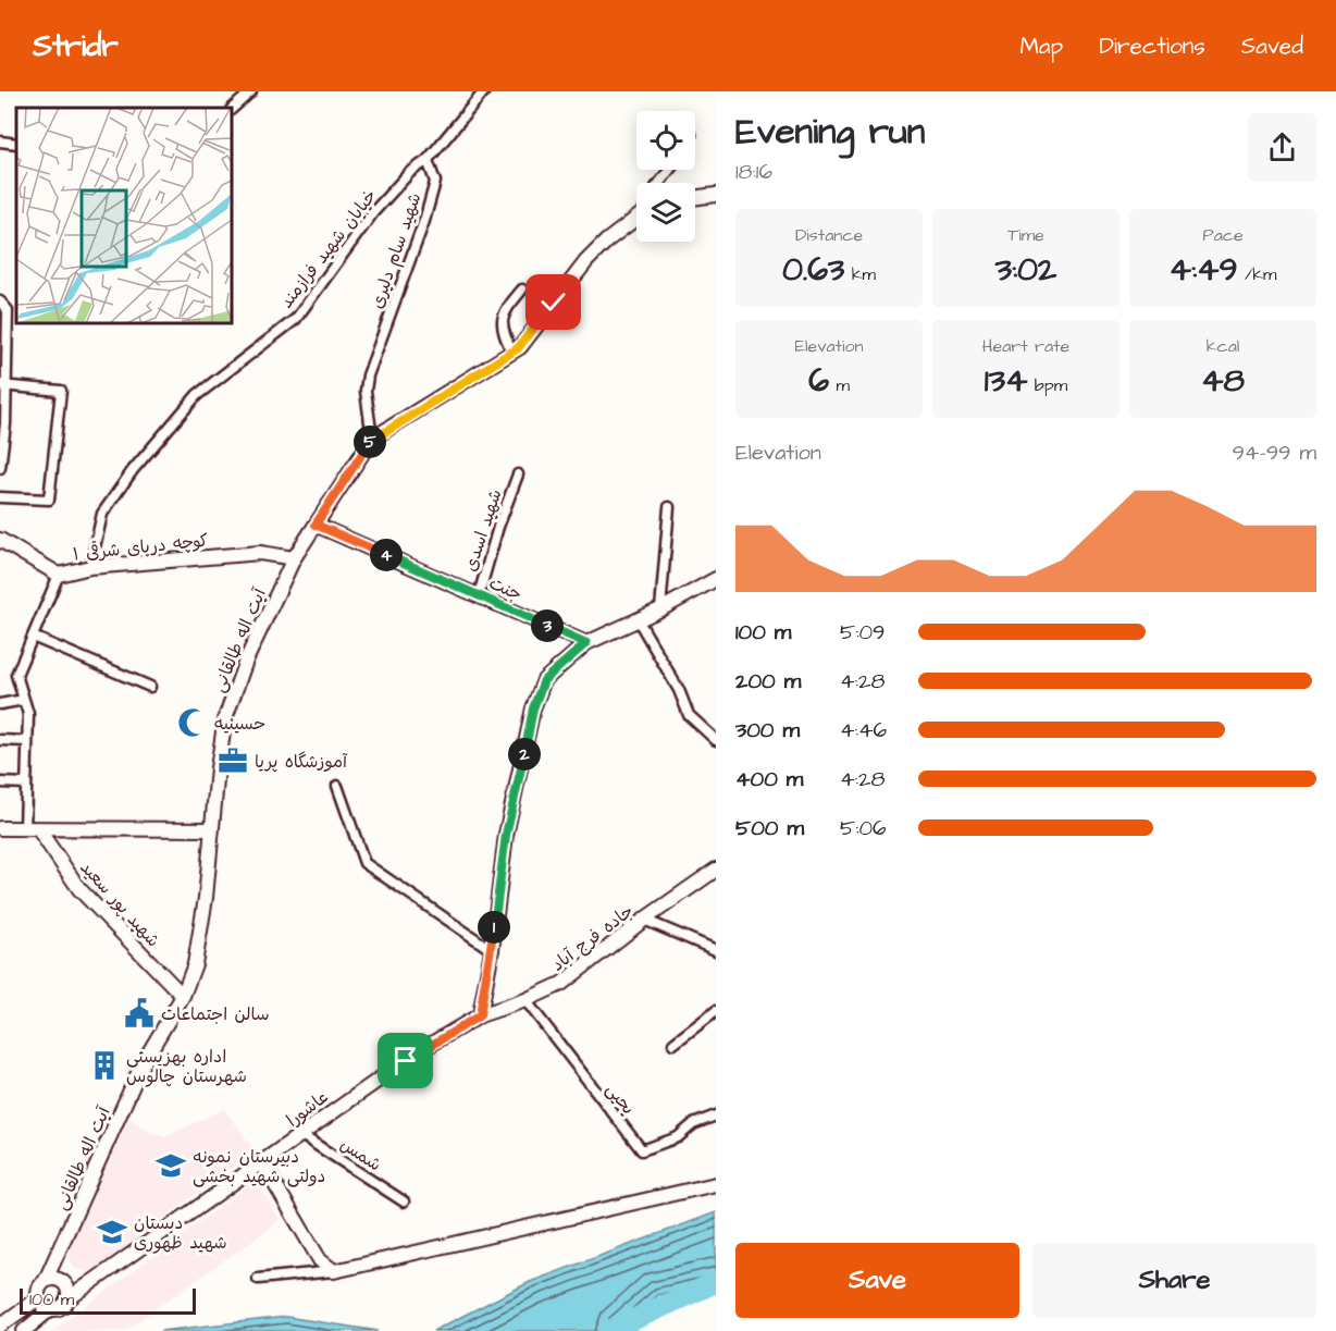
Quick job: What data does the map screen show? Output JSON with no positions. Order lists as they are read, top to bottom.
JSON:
{
  "streets": {
    "street": [
      "خیابان شهید فرازمند",
      "شهید سام دلیری",
      "شهید اسدی",
      "کوچه دریای شرقی ۱",
      "جنت",
      "آیت اله طالقانی",
      "شهید پور سعید",
      "جاده فرج آباد",
      "یحیی",
      "عاشورا",
      "شمس"
    ]
  },
  "crossings": [
    ["خیابان شهید فرازمند", "شهید سام دلیری"],
    ["خیابان شهید فرازمند", "کوچه دریای شرقی ۱"],
    ["شهید سام دلیری", "آیت اله طالقانی"],
    ["شهید اسدی", "جنت"],
    ["کوچه دریای شرقی ۱", "آیت اله طالقانی"],
    ["جنت", "آیت اله طالقانی"],
    ["آیت اله طالقانی", "شهید پور سعید"],
    ["آیت اله طالقانی", "عاشورا"],
    ["جاده فرج آباد", "یحیی"],
    ["جاده فرج آباد", "عاشورا"],
    ["عاشورا", "شمس"]
  ],
  "places": {
    "mosque": ["حسینیه"],
    "office": ["آموزشگاه پریا"],
    "public building": ["سالن اجتماعات"],
    "building": ["اداره بهزیستی شهرستان چالوس"],
    "school or university": ["دبیرستان نمونه دولتی شهید بخشی", "دبستان شهید ظهوری"]
  },
  "scale_bar": "100 m",
  "page": {
    "header": "Stridr",
    "nav": ["Map", "Directions", "Saved"],
    "heading": ["Evening run", "18:16"],
    "stats": [
      ["Distance", "0.63 km"],
      ["Time", "3:02"],
      ["Pace", "4:49 /km"],
      ["Elevation", "6 m"],
      ["Heart rate", "134 bpm"],
      ["kcal", "48"]
    ],
    "chart": ["Elevation", "94–99 m"],
    "pins": [
      "5",
      "4",
      "3",
      "2",
      "1"
    ],
    "list": [
      {
        "name": "100 m",
        "note": "5:09"
      },
      {
        "name": "200 m",
        "note": "4:28"
      },
      {
        "name": "300 m",
        "note": "4:46"
      },
      {
        "name": "400 m",
        "note": "4:28"
      },
      {
        "name": "500 m",
        "note": "5:06"
      }
    ],
    "buttons": ["Save", "Share"],
    "scale": "100 m"
  }
}
